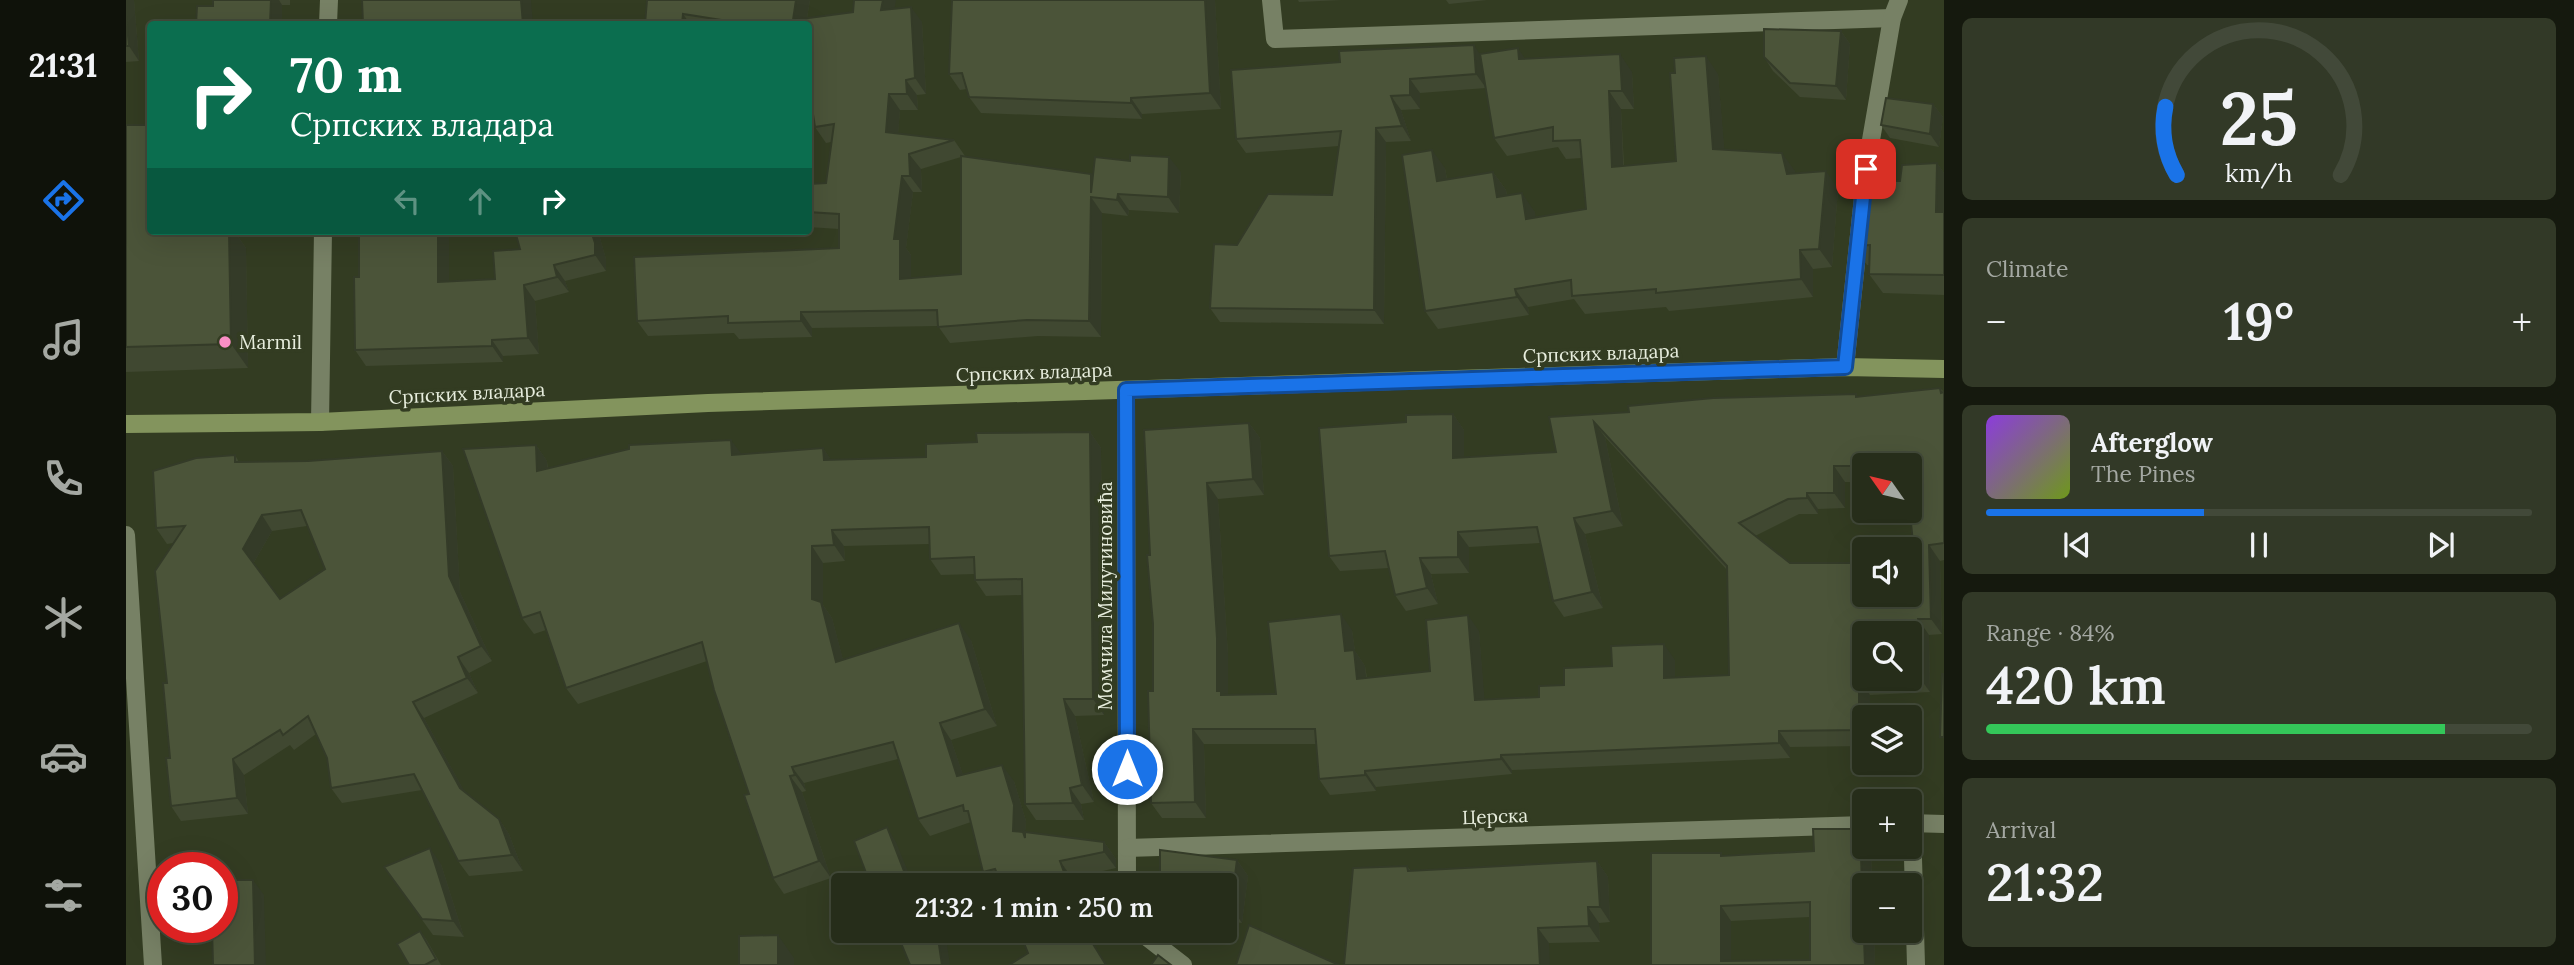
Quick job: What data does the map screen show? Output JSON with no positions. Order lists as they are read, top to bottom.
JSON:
{
  "streets": {
    "main road": ["Српских владара"],
    "street": ["Момчила Милутиновића", "Церска"]
  },
  "crossings": [
    ["Српских владара", "Момчила Милутиновића"],
    ["Момчила Милутиновића", "Церска"]
  ],
  "places": ["Marmil"],
  "north": "top left",
  "page": {
    "tabs": "21:31",
    "turn": ["70 m", "Српских владара"],
    "tile": [
      "Climate",
      ["Range · 84%", "420 km"],
      ["Arrival", "21:32"]
    ],
    "heat": ["−", "19°", "+"],
    "song": ["Afterglow", "The Pines"],
    "map_buttons": ["+", "−"],
    "limit": "30",
    "trip": "21:32 · 1 min · 250 m",
    "gauge": ["25", "km/h"]
  }
}
